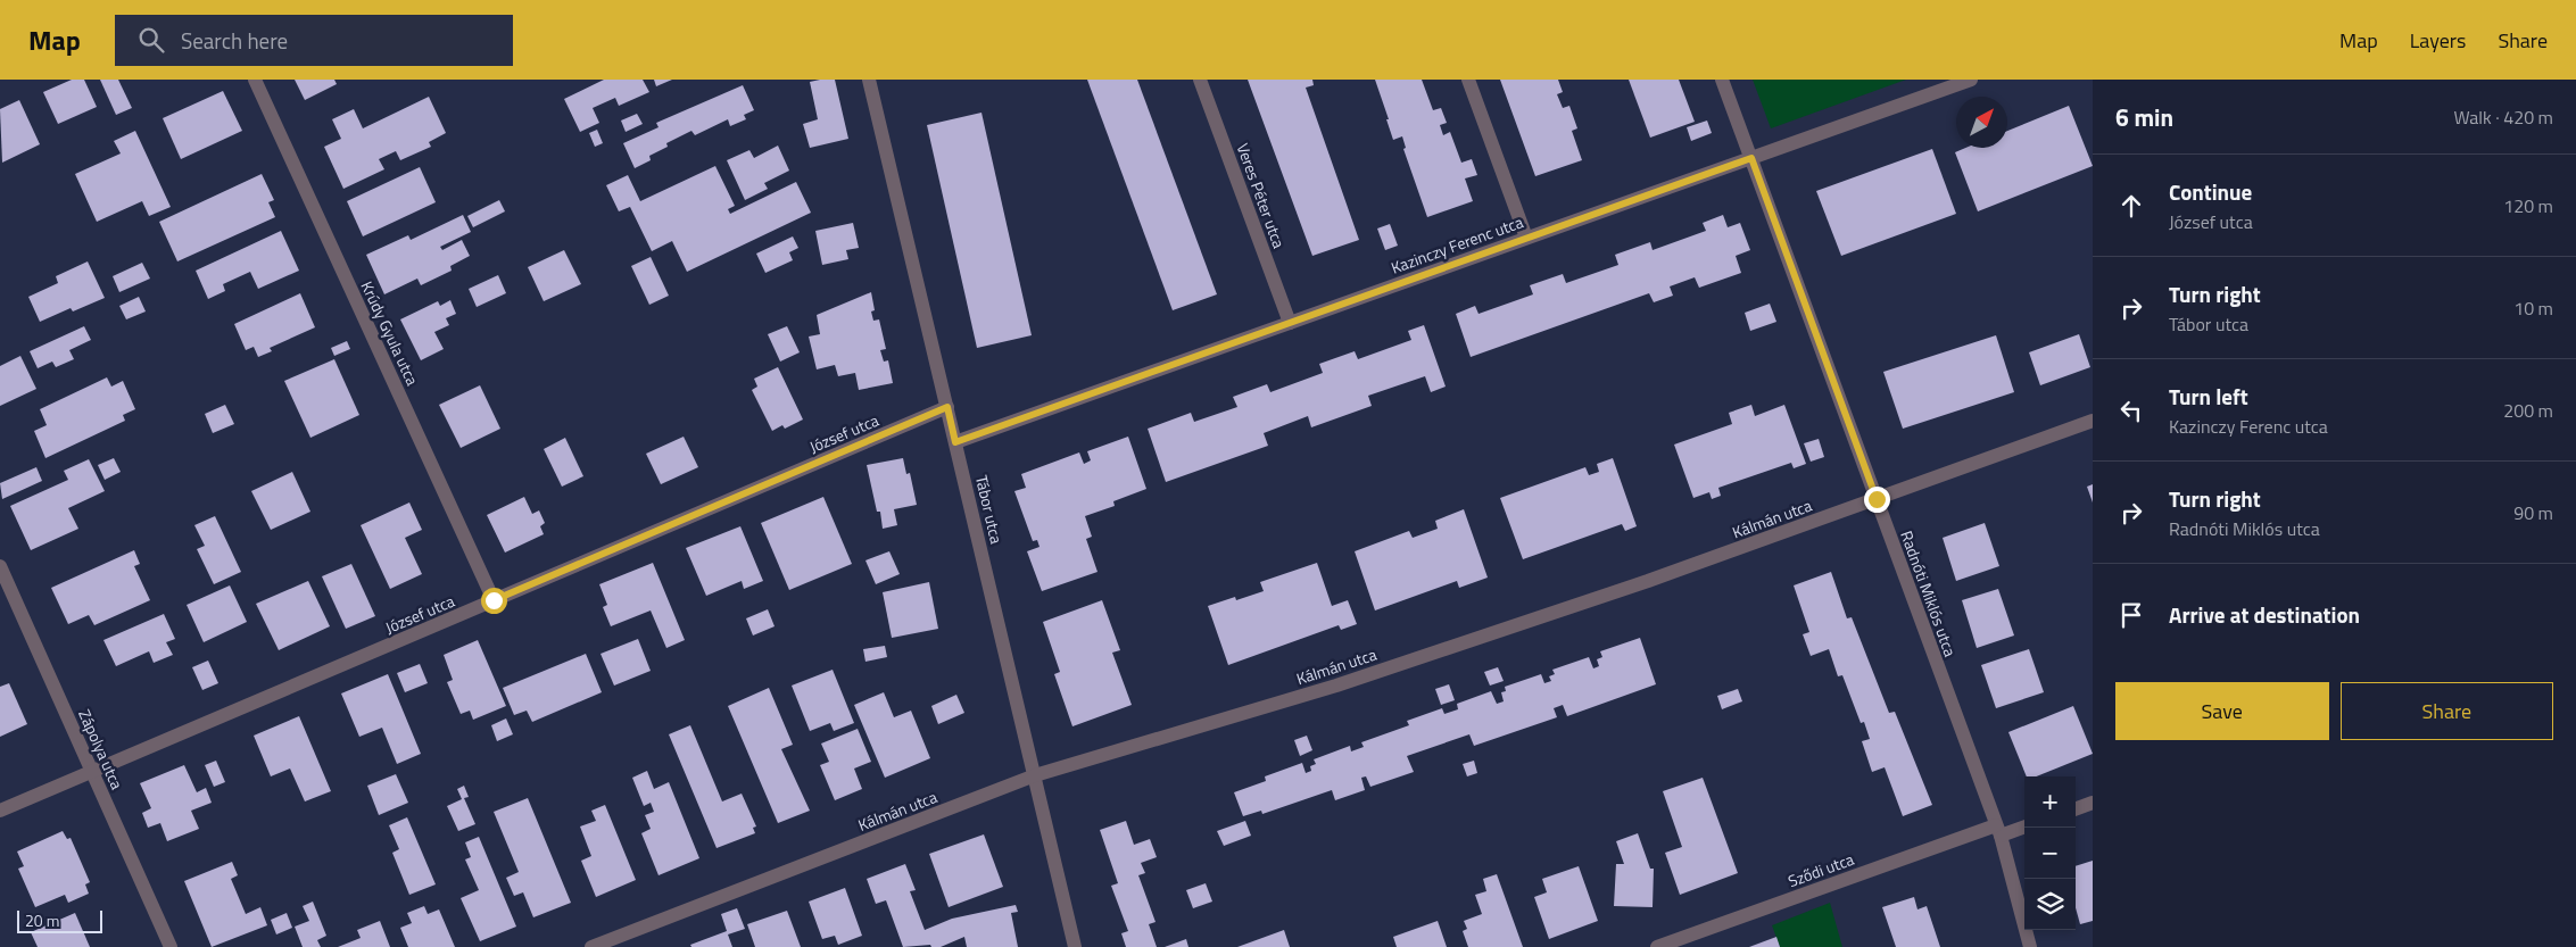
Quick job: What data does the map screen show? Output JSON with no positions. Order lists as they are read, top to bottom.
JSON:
{
  "streets": {
    "street": [
      "Veres Péter utca",
      "Kazinczy Ferenc utca",
      "Krúdy Gyula utca",
      "József utca",
      "Tábor utca",
      "Kálmán utca",
      "Radnóti Miklós utca",
      "Zápolya utca",
      "Sződi utca"
    ]
  },
  "crossings": [
    ["Veres Péter utca", "Kazinczy Ferenc utca"],
    ["Kazinczy Ferenc utca", "Tábor utca"],
    ["Kazinczy Ferenc utca", "Radnóti Miklós utca"],
    ["Krúdy Gyula utca", "József utca"],
    ["József utca", "Tábor utca"],
    ["József utca", "Zápolya utca"],
    ["Tábor utca", "Kálmán utca"],
    ["Kálmán utca", "Radnóti Miklós utca"],
    ["Radnóti Miklós utca", "Sződi utca"]
  ],
  "scale_bar": "20 m",
  "north": "top right",
  "page": {
    "header": "Map",
    "search": "Search here",
    "nav": ["Map", "Layers", "Share"],
    "heading": ["6 min", "Walk · 420 m"],
    "list": [
      ["Continue", "József utca", "120 m"],
      ["Turn right", "Tábor utca", "10 m"],
      ["Turn left", "Kazinczy Ferenc utca", "200 m"],
      ["Turn right", "Radnóti Miklós utca", "90 m"],
      "Arrive at destination"
    ],
    "buttons": ["Save", "Share"],
    "map_buttons": ["+", "−"],
    "scale": "20 m"
  }
}
